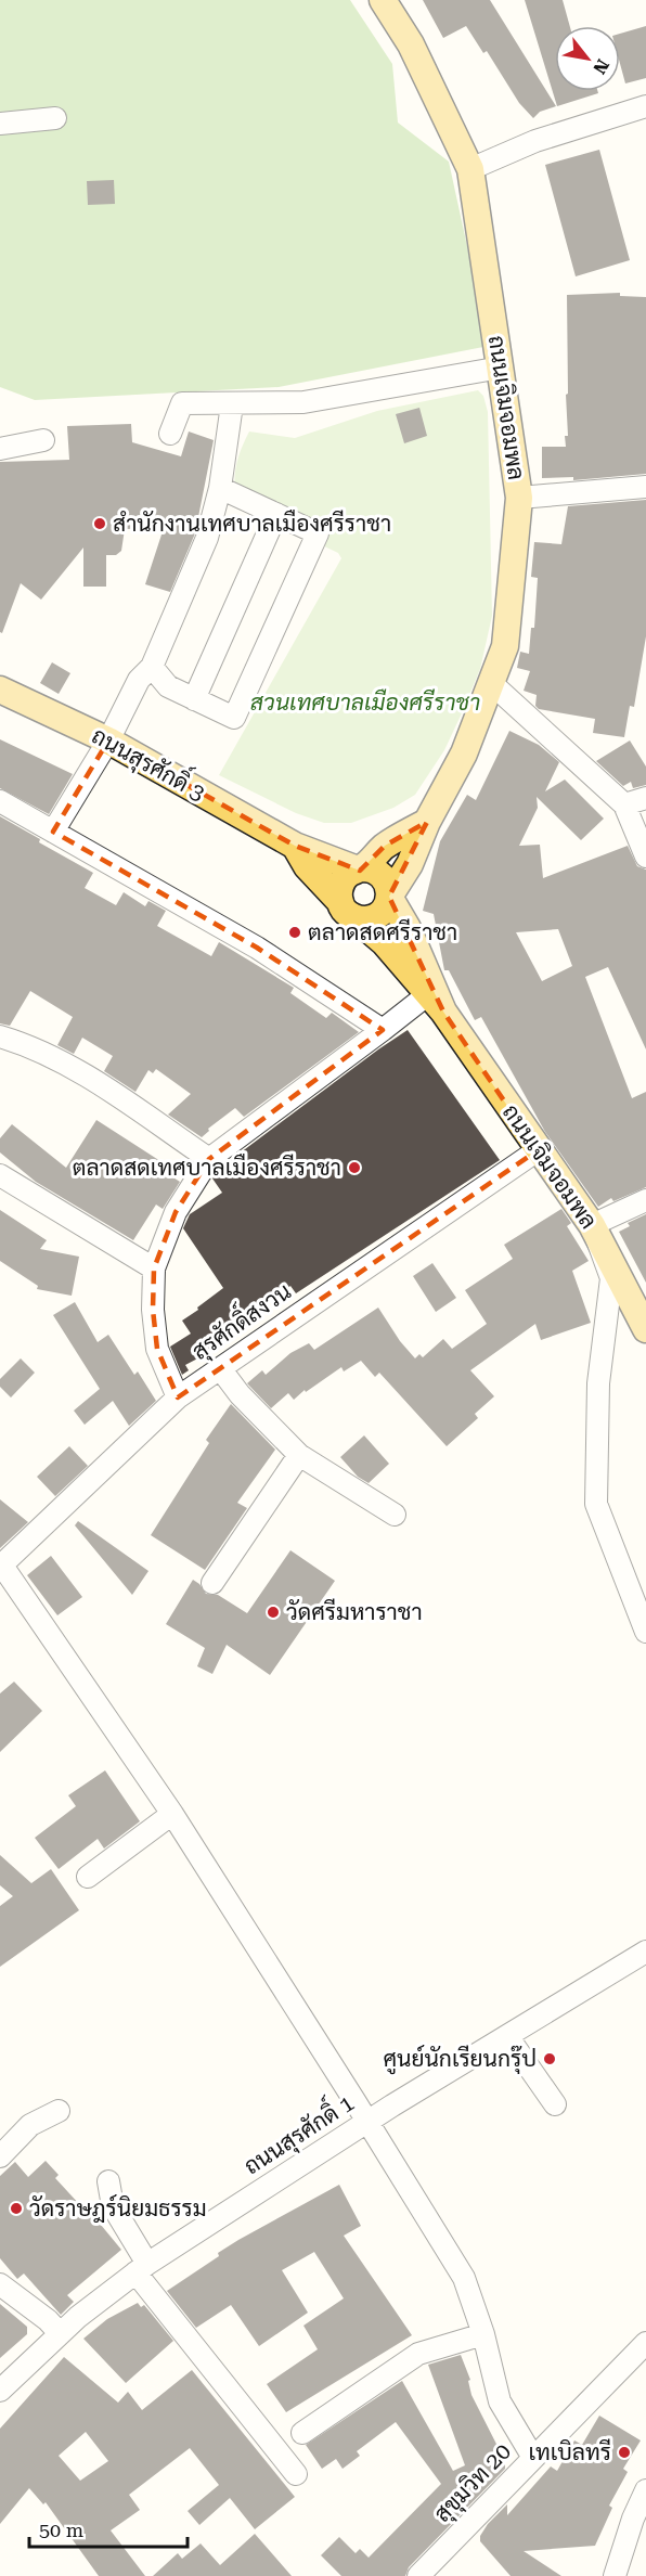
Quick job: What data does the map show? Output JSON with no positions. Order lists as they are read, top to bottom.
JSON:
{
  "streets": {
    "main road": ["ถนนเจิมจอมพล", "ถนนสุรศักดิ์ 3"],
    "street": ["สุรศักดิ์สงวน", "ถนนสุรศักดิ์ 1", "สุขุมวิท 20"]
  },
  "crossings": [
    ["ถนนเจิมจอมพล", "ถนนสุรศักดิ์ 3"],
    ["ถนนเจิมจอมพล", "สุรศักดิ์สงวน"]
  ],
  "parks": ["สวนเทศบาลเมืองศรีราชา"],
  "places": [
    "สำนักงานเทศบาลเมืองศรีราชา",
    "ตลาดสดศรีราชา",
    "ตลาดสดเทศบาลเมืองศรีราชา",
    "วัดศรีมหาราชา",
    "ศูนย์นักเรียนกรุ๊ป",
    "วัดราษฎร์นิยมธรรม",
    "เทเบิลทรี"
  ],
  "scale_bar": "50 m",
  "north": "bottom right"
}
